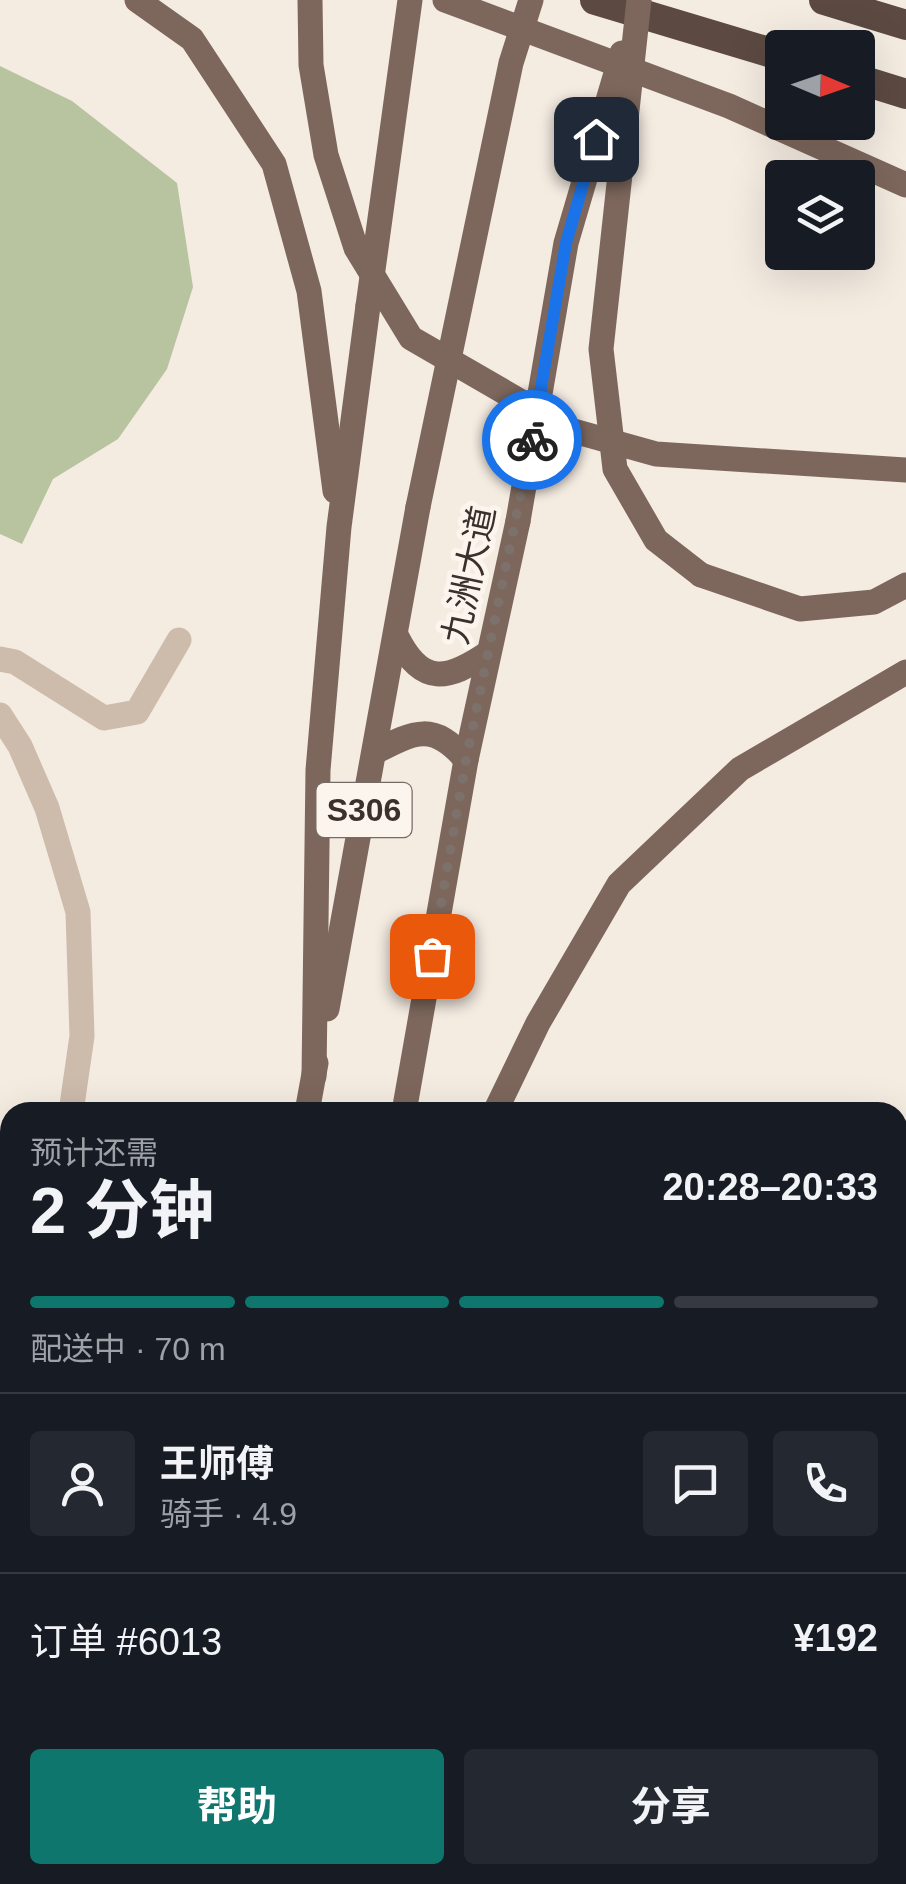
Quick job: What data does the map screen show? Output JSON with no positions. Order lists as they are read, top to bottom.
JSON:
{
  "streets": {
    "main road": ["九洲大道", "S306"]
  },
  "north": "right",
  "page": {
    "heading": ["2 分钟", "预计还需", "20:28–20:33"],
    "panel": [
      "王师傅",
      "骑手 · 4.9",
      "订单 #6013",
      "¥192"
    ],
    "bar": "配送中 · 70 m",
    "buttons": ["帮助", "分享"]
  }
}
